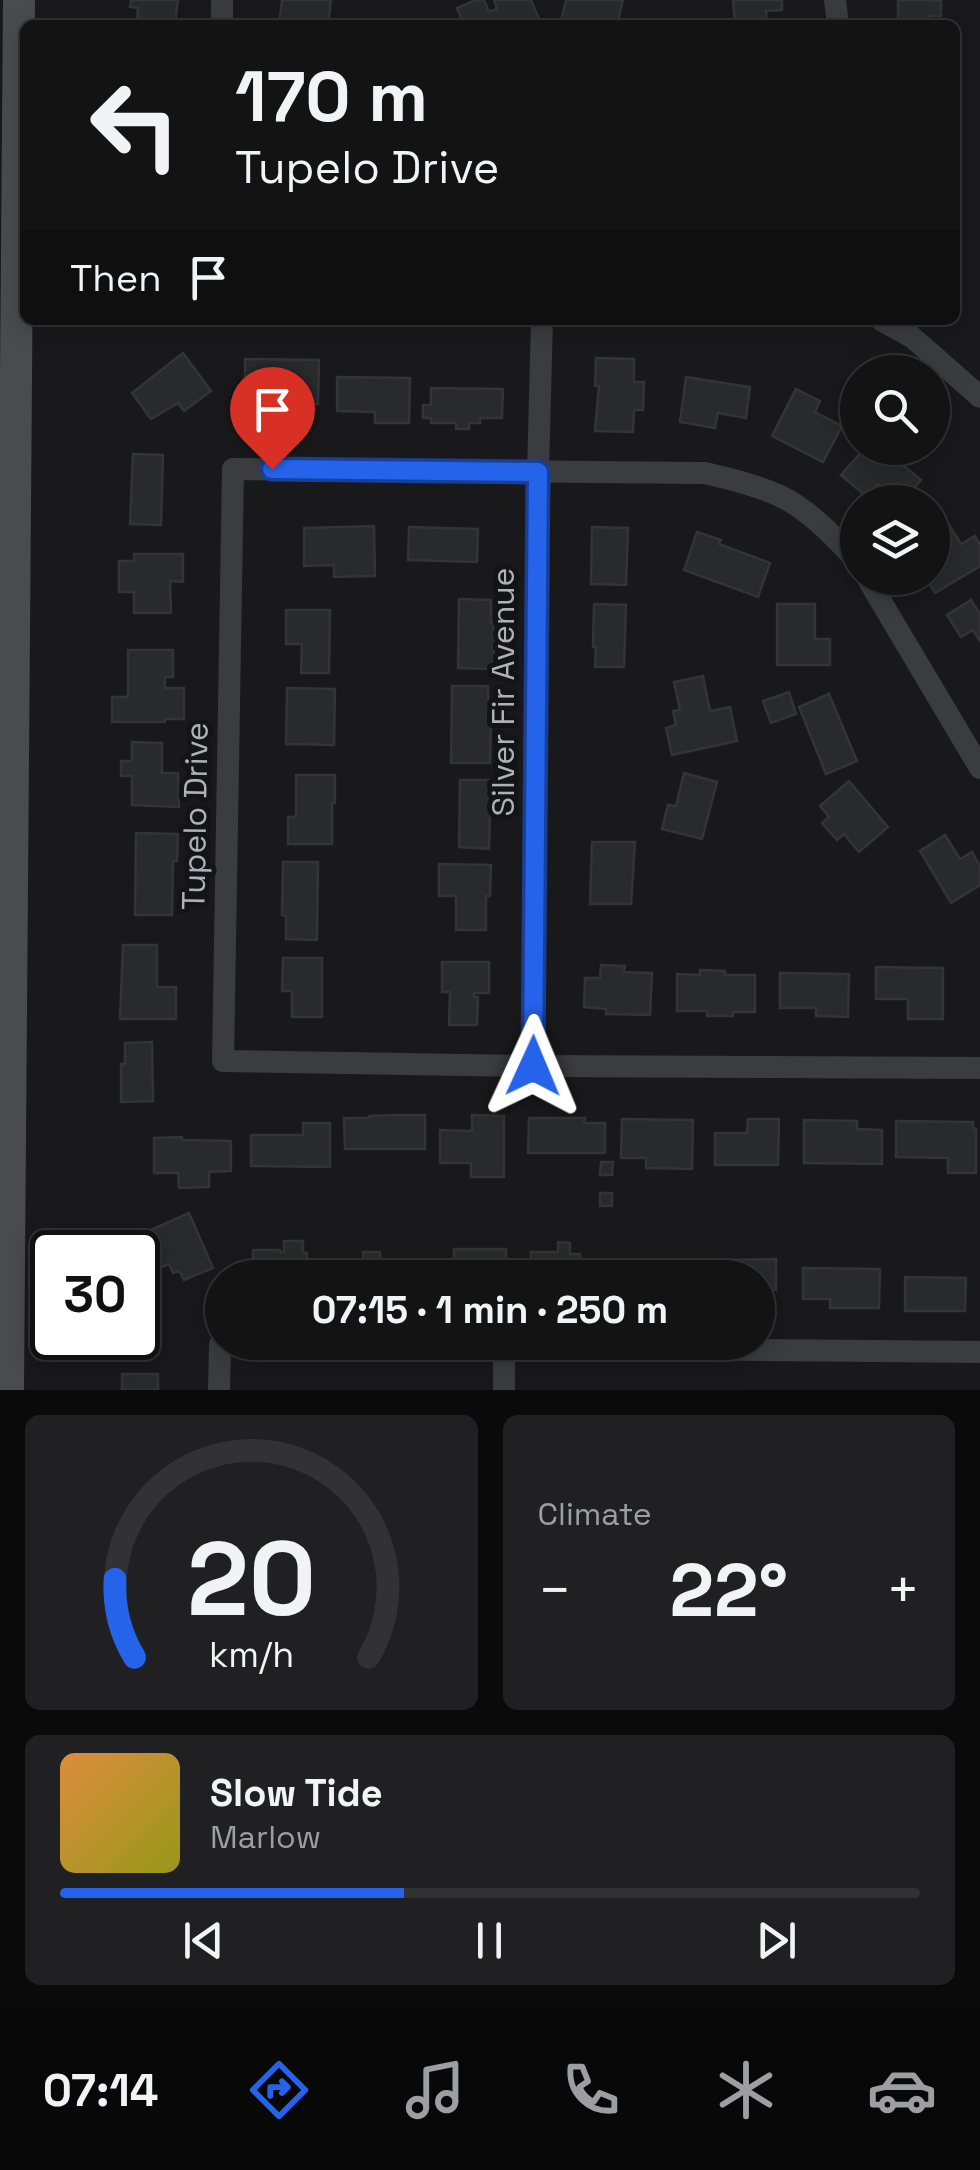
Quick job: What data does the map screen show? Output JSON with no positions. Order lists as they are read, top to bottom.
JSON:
{
  "streets": {
    "street": ["Silver Fir Avenue", "Tupelo Drive"]
  },
  "crossings": [
    ["Silver Fir Avenue", "Tupelo Drive"]
  ],
  "page": {
    "turn": ["170 m", "Tupelo Drive"],
    "then": "Then",
    "limit": "30",
    "trip": "07:15 · 1 min · 250 m",
    "tile": "Climate",
    "heat": ["−", "22°", "+"],
    "song": ["Slow Tide", "Marlow"],
    "tabs": "07:14",
    "gauge": ["20", "km/h"]
  }
}
